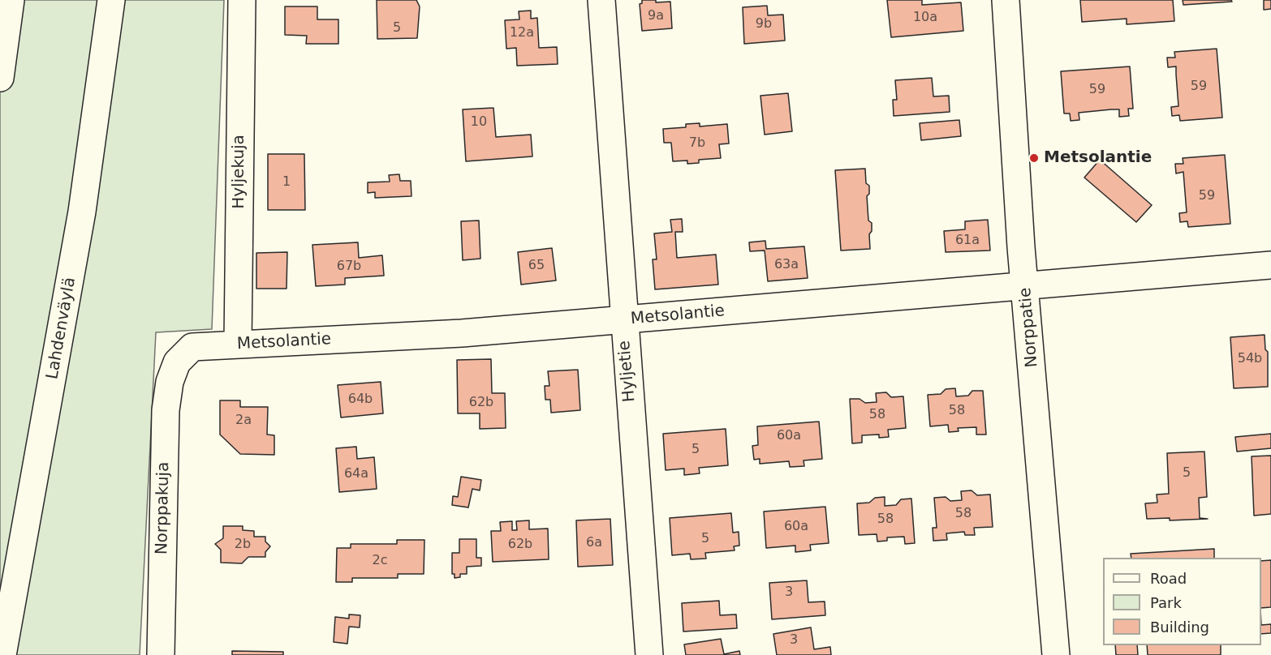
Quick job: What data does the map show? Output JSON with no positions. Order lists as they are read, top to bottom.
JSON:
{
  "streets": {
    "main road": [
      "Hyljekuja",
      "Metsolantie",
      "Norppatie",
      "Lahdenväylä",
      "Hyljetie",
      "Norppakuja"
    ]
  },
  "crossings": [
    ["Hyljekuja", "Metsolantie"],
    ["Metsolantie", "Norppatie"],
    ["Metsolantie", "Hyljetie"],
    ["Metsolantie", "Norppakuja"]
  ],
  "places": ["Metsolantie"],
  "house_numbers": [
    "9a",
    "10a",
    "9b",
    "5",
    "12a",
    "59",
    "59",
    "10",
    "7b",
    "1",
    "59",
    "61a",
    "63a",
    "65",
    "67b",
    "54b",
    "64b",
    "62b",
    "58",
    "58",
    "2a",
    "60a",
    "5",
    "5",
    "64a",
    "58",
    "58",
    "60a",
    "5",
    "6a",
    "2b",
    "62b",
    "2c",
    "3",
    "3"
  ],
  "legend": ["Road", "Park", "Building"]
}
